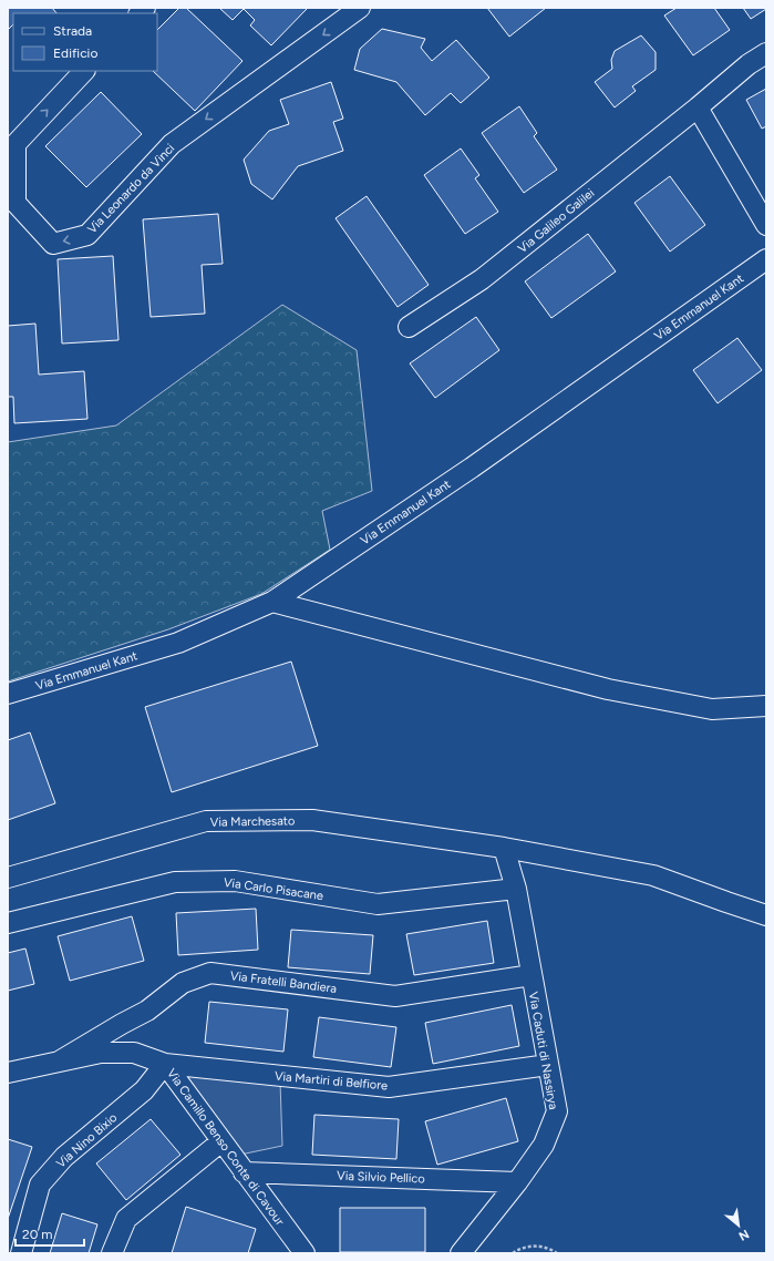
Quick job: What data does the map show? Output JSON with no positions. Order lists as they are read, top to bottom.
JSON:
{
  "streets": {
    "street": [
      "Via Leonardo da Vinci",
      "Via Galileo Galilei",
      "Via Emmanuel Kant",
      "Via Marchesato",
      "Via Carlo Pisacane",
      "Via Fratelli Bandiera",
      "Via Caduti di Nassirya",
      "Via Martiri di Belfiore",
      "Via Nino Bixio",
      "Via Camillo Benso Conte di Cavour",
      "Via Silvio Pellico"
    ]
  },
  "crossings": [
    ["Via Marchesato", "Via Caduti di Nassirya"],
    ["Via Carlo Pisacane", "Via Caduti di Nassirya"],
    ["Via Fratelli Bandiera", "Via Caduti di Nassirya"],
    ["Via Fratelli Bandiera", "Via Camillo Benso Conte di Cavour"],
    ["Via Caduti di Nassirya", "Via Martiri di Belfiore"],
    ["Via Caduti di Nassirya", "Via Silvio Pellico"],
    ["Via Martiri di Belfiore", "Via Nino Bixio"],
    ["Via Martiri di Belfiore", "Via Camillo Benso Conte di Cavour"],
    ["Via Nino Bixio", "Via Camillo Benso Conte di Cavour"],
    ["Via Camillo Benso Conte di Cavour", "Via Silvio Pellico"]
  ],
  "legend": ["Strada", "Edificio"],
  "scale_bar": "20 m",
  "north": "bottom right"
}
